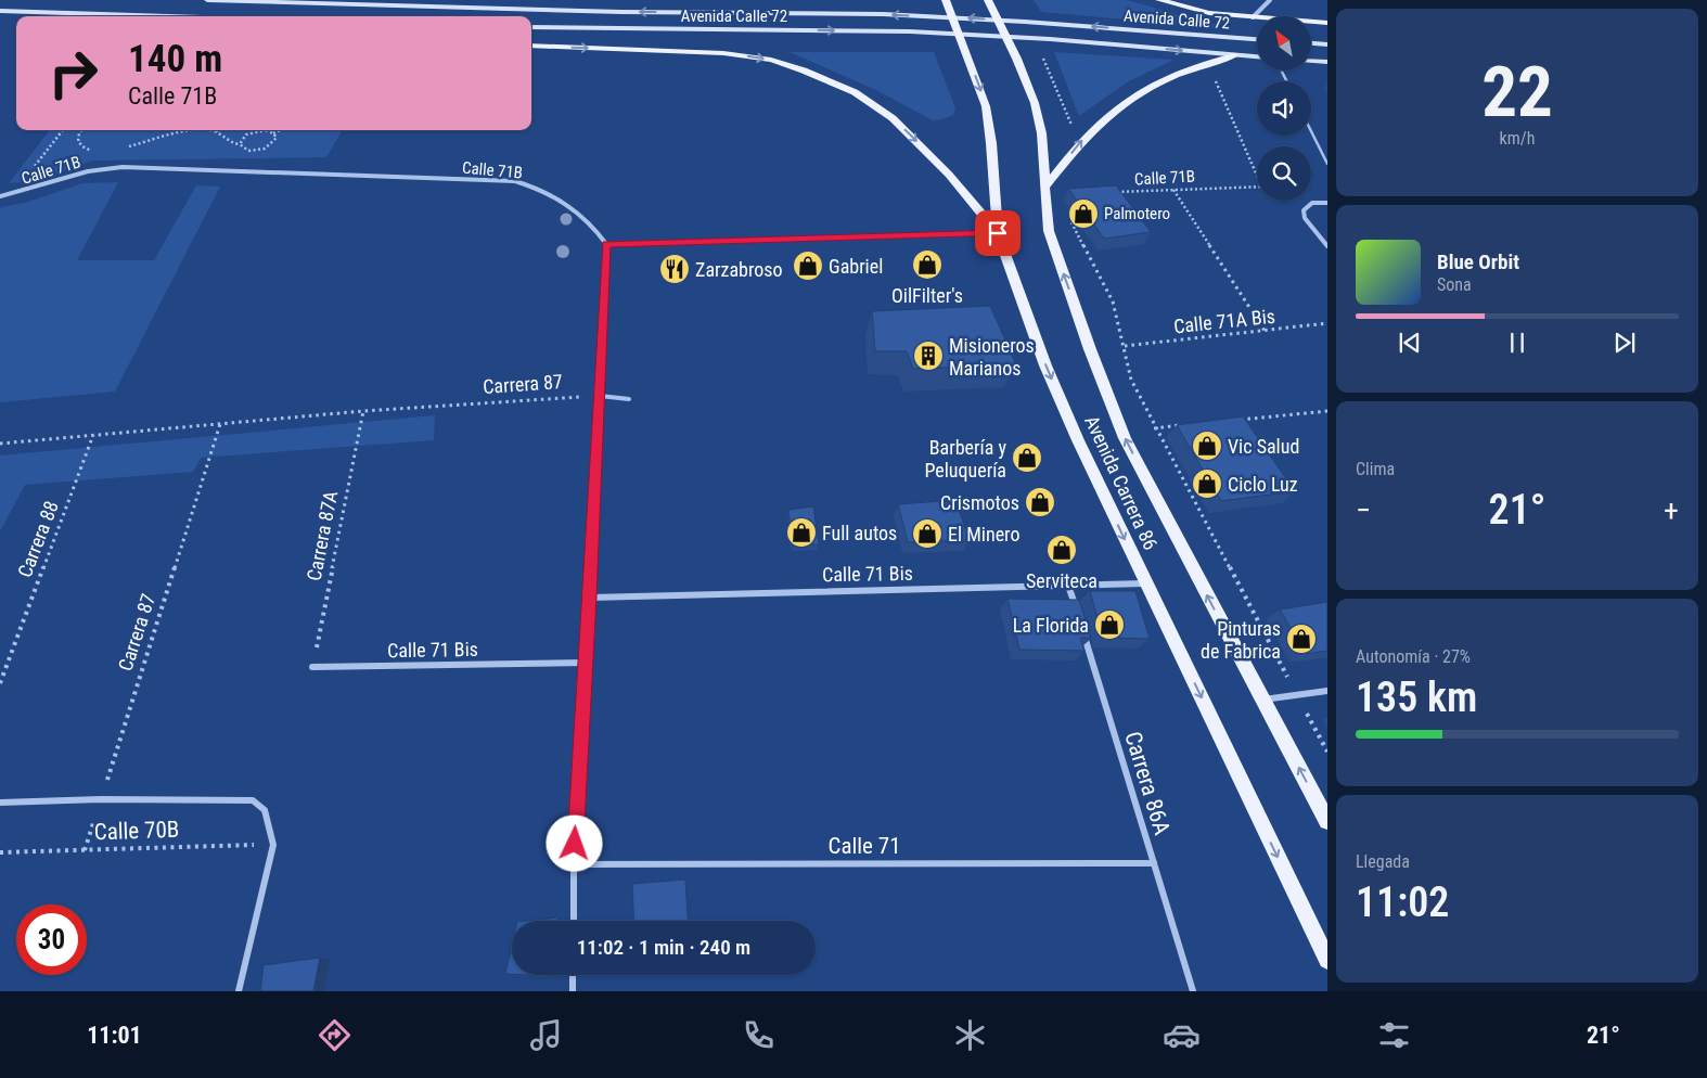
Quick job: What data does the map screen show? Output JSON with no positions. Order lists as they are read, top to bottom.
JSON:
{
  "streets": {
    "main road": ["Avenida Calle 72", "Avenida Carrera 86"],
    "street": [
      "Calle 71B",
      "Calle 71 Bis",
      "Carrera 86A",
      "Calle 71"
    ],
    "path": [
      "Calle 71A Bis",
      "Carrera 87",
      "Carrera 87A",
      "Carrera 88",
      "Calle 70B"
    ]
  },
  "crossings": [
    ["Avenida Calle 72", "Avenida Carrera 86"],
    ["Carrera 87", "Carrera 87A"],
    ["Carrera 87", "Carrera 88"],
    ["Carrera 87", "Calle 70B"],
    ["Avenida Carrera 86", "Calle 71 Bis"],
    ["Carrera 87A", "Calle 71 Bis"],
    ["Carrera 86A", "Calle 71"]
  ],
  "places": {
    "shop": [
      "Palmotero",
      "OilFilter's",
      "Gabriel",
      "Vic Salud",
      "Barbería y Peluquería",
      "Ciclo Luz",
      "Crismotos",
      "Full autos",
      "El Minero",
      "Serviteca",
      "La Florida",
      "Pinturas de Fabrica"
    ],
    "restaurant": ["Zarzabroso"],
    "building": ["Misioneros Marianos"]
  },
  "north": "top left",
  "page": {
    "tile": [
      ["22", "km/h"],
      "Clima",
      ["Autonomía · 27%", "135 km"],
      ["Llegada", "11:02"]
    ],
    "turn": ["140 m", "Calle 71B"],
    "song": ["Blue Orbit", "Sona"],
    "heat": ["−", "21°", "+"],
    "limit": "30",
    "trip": "11:02 · 1 min · 240 m",
    "tabs": ["11:01", "21°"]
  }
}
